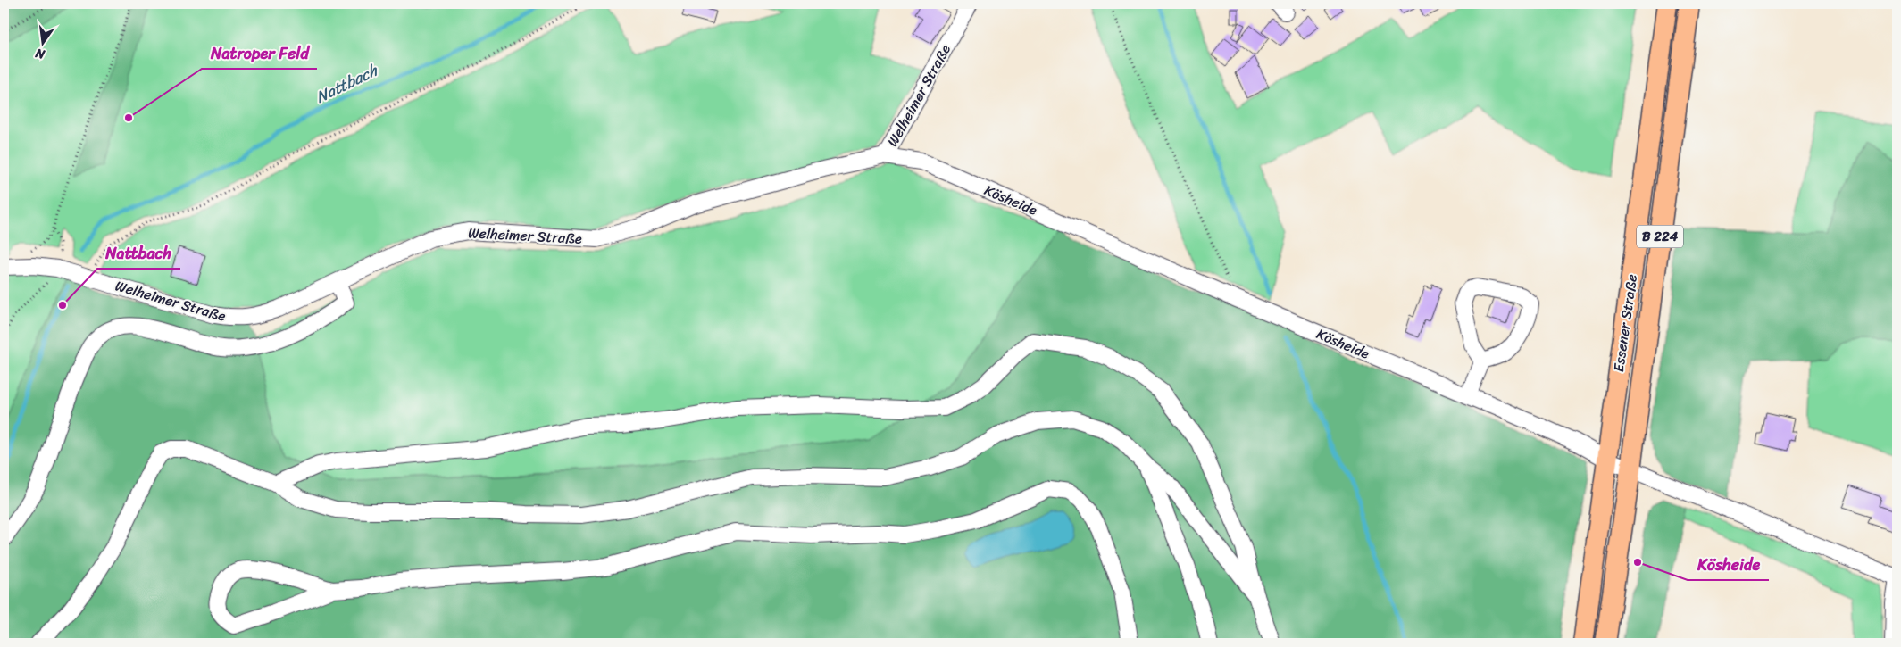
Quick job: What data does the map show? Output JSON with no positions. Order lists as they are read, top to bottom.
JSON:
{
  "streets": {
    "main road": ["B 224", "Essener Straße"],
    "street": ["Welheimer Straße", "Kösheide"]
  },
  "crossings": [
    ["Welheimer Straße", "Kösheide"],
    ["Kösheide", "Essener Straße"]
  ],
  "water": ["Nattbach"],
  "places": ["Natroper Feld", "Nattbach", "Kösheide"],
  "north": "bottom"
}
